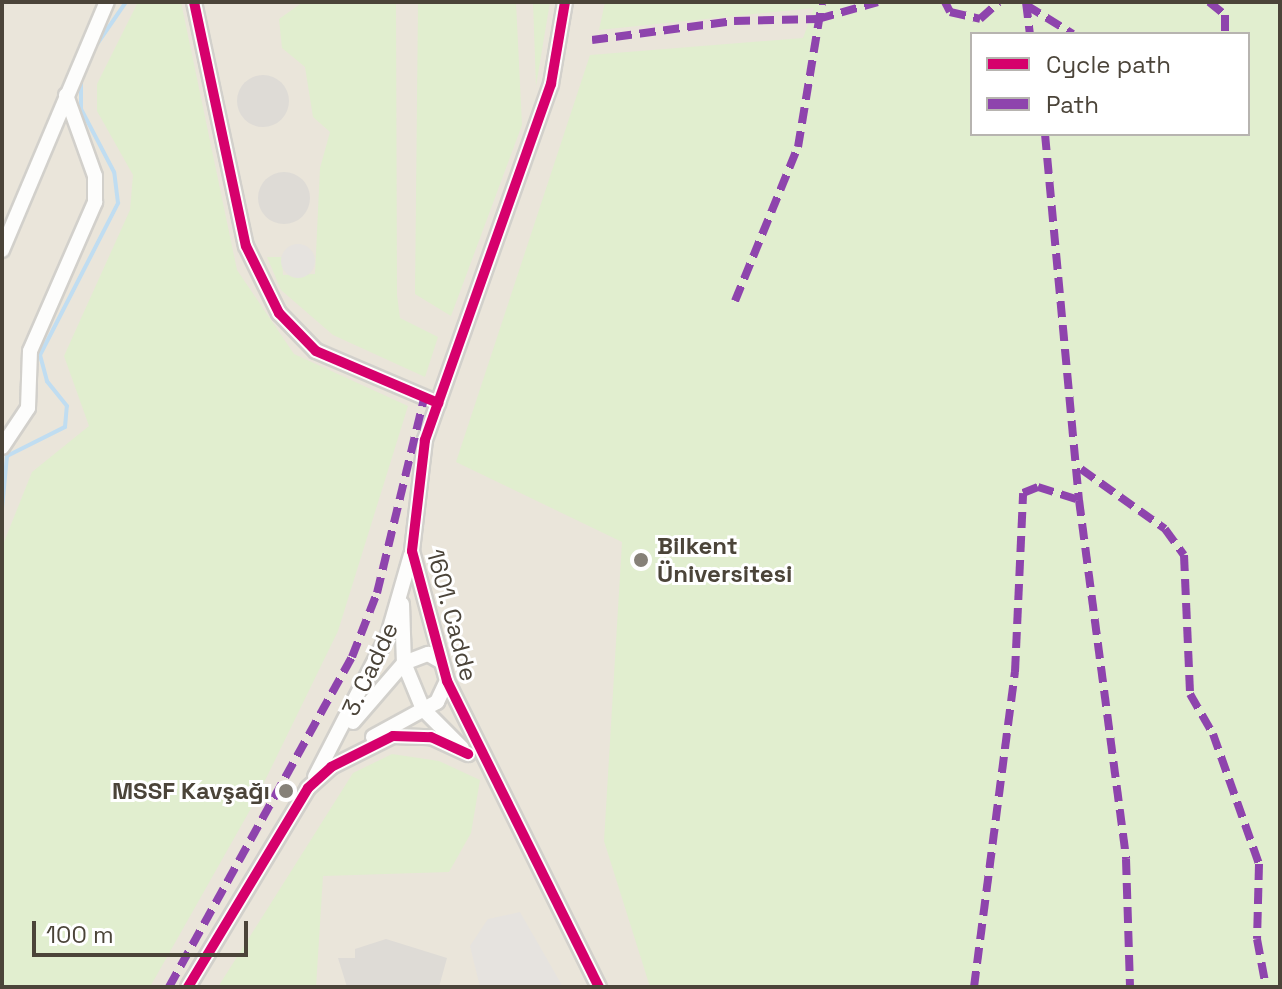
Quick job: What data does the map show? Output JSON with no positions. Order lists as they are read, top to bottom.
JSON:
{
  "streets": {
    "street": ["1601. Cadde", "3. Cadde"]
  },
  "crossings": [
    ["1601. Cadde", "3. Cadde"]
  ],
  "places": ["Bilkent Üniversitesi", "MSSF Kavşağı"],
  "legend": ["Cycle path", "Path"],
  "scale_bar": "100 m"
}
